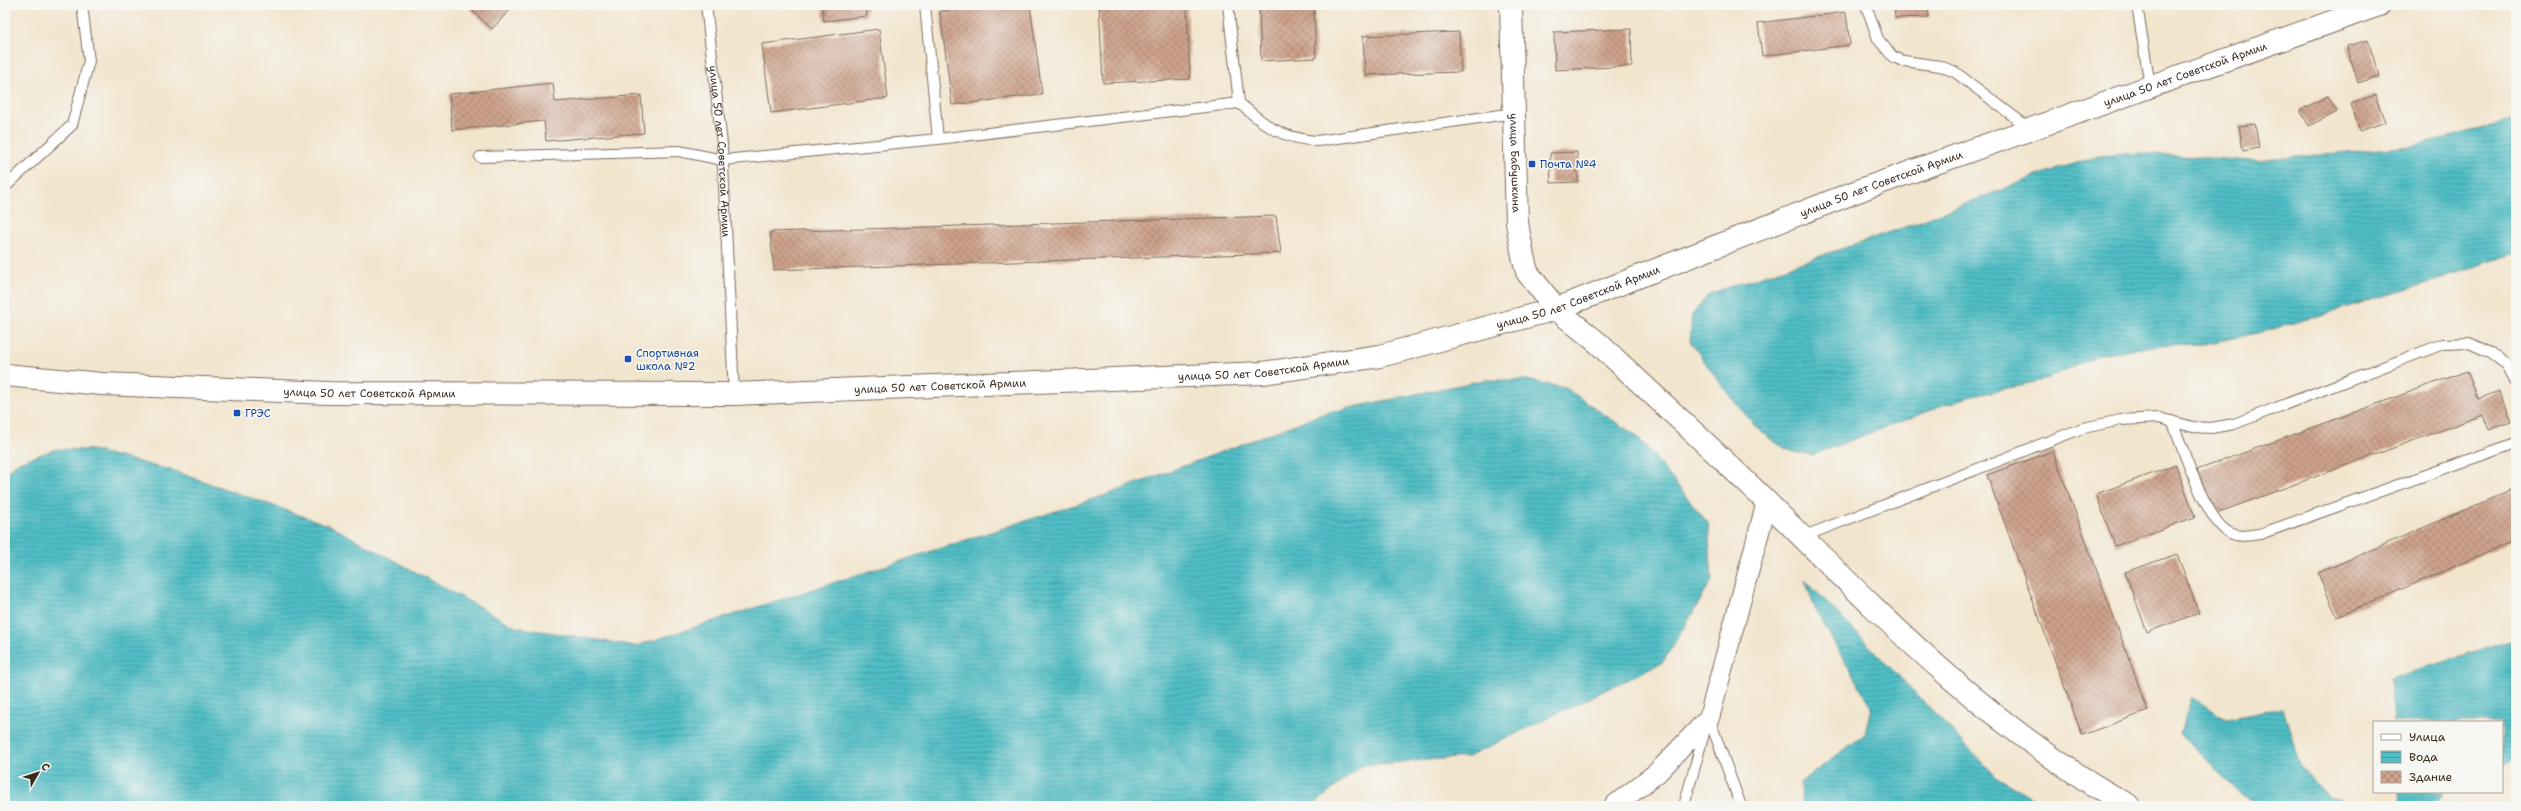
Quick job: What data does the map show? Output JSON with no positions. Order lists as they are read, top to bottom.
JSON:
{
  "streets": {
    "main road": ["улица 50 лет Советской Армии", "улица Бабушкина"]
  },
  "crossings": [
    ["улица 50 лет Советской Армии", "улица Бабушкина"]
  ],
  "places": {
    "transit": ["Почта №4", "Спортивная школа №2", "ГРЭС"]
  },
  "legend": ["Улица", "Вода", "Здание"],
  "north": "top right"
}
